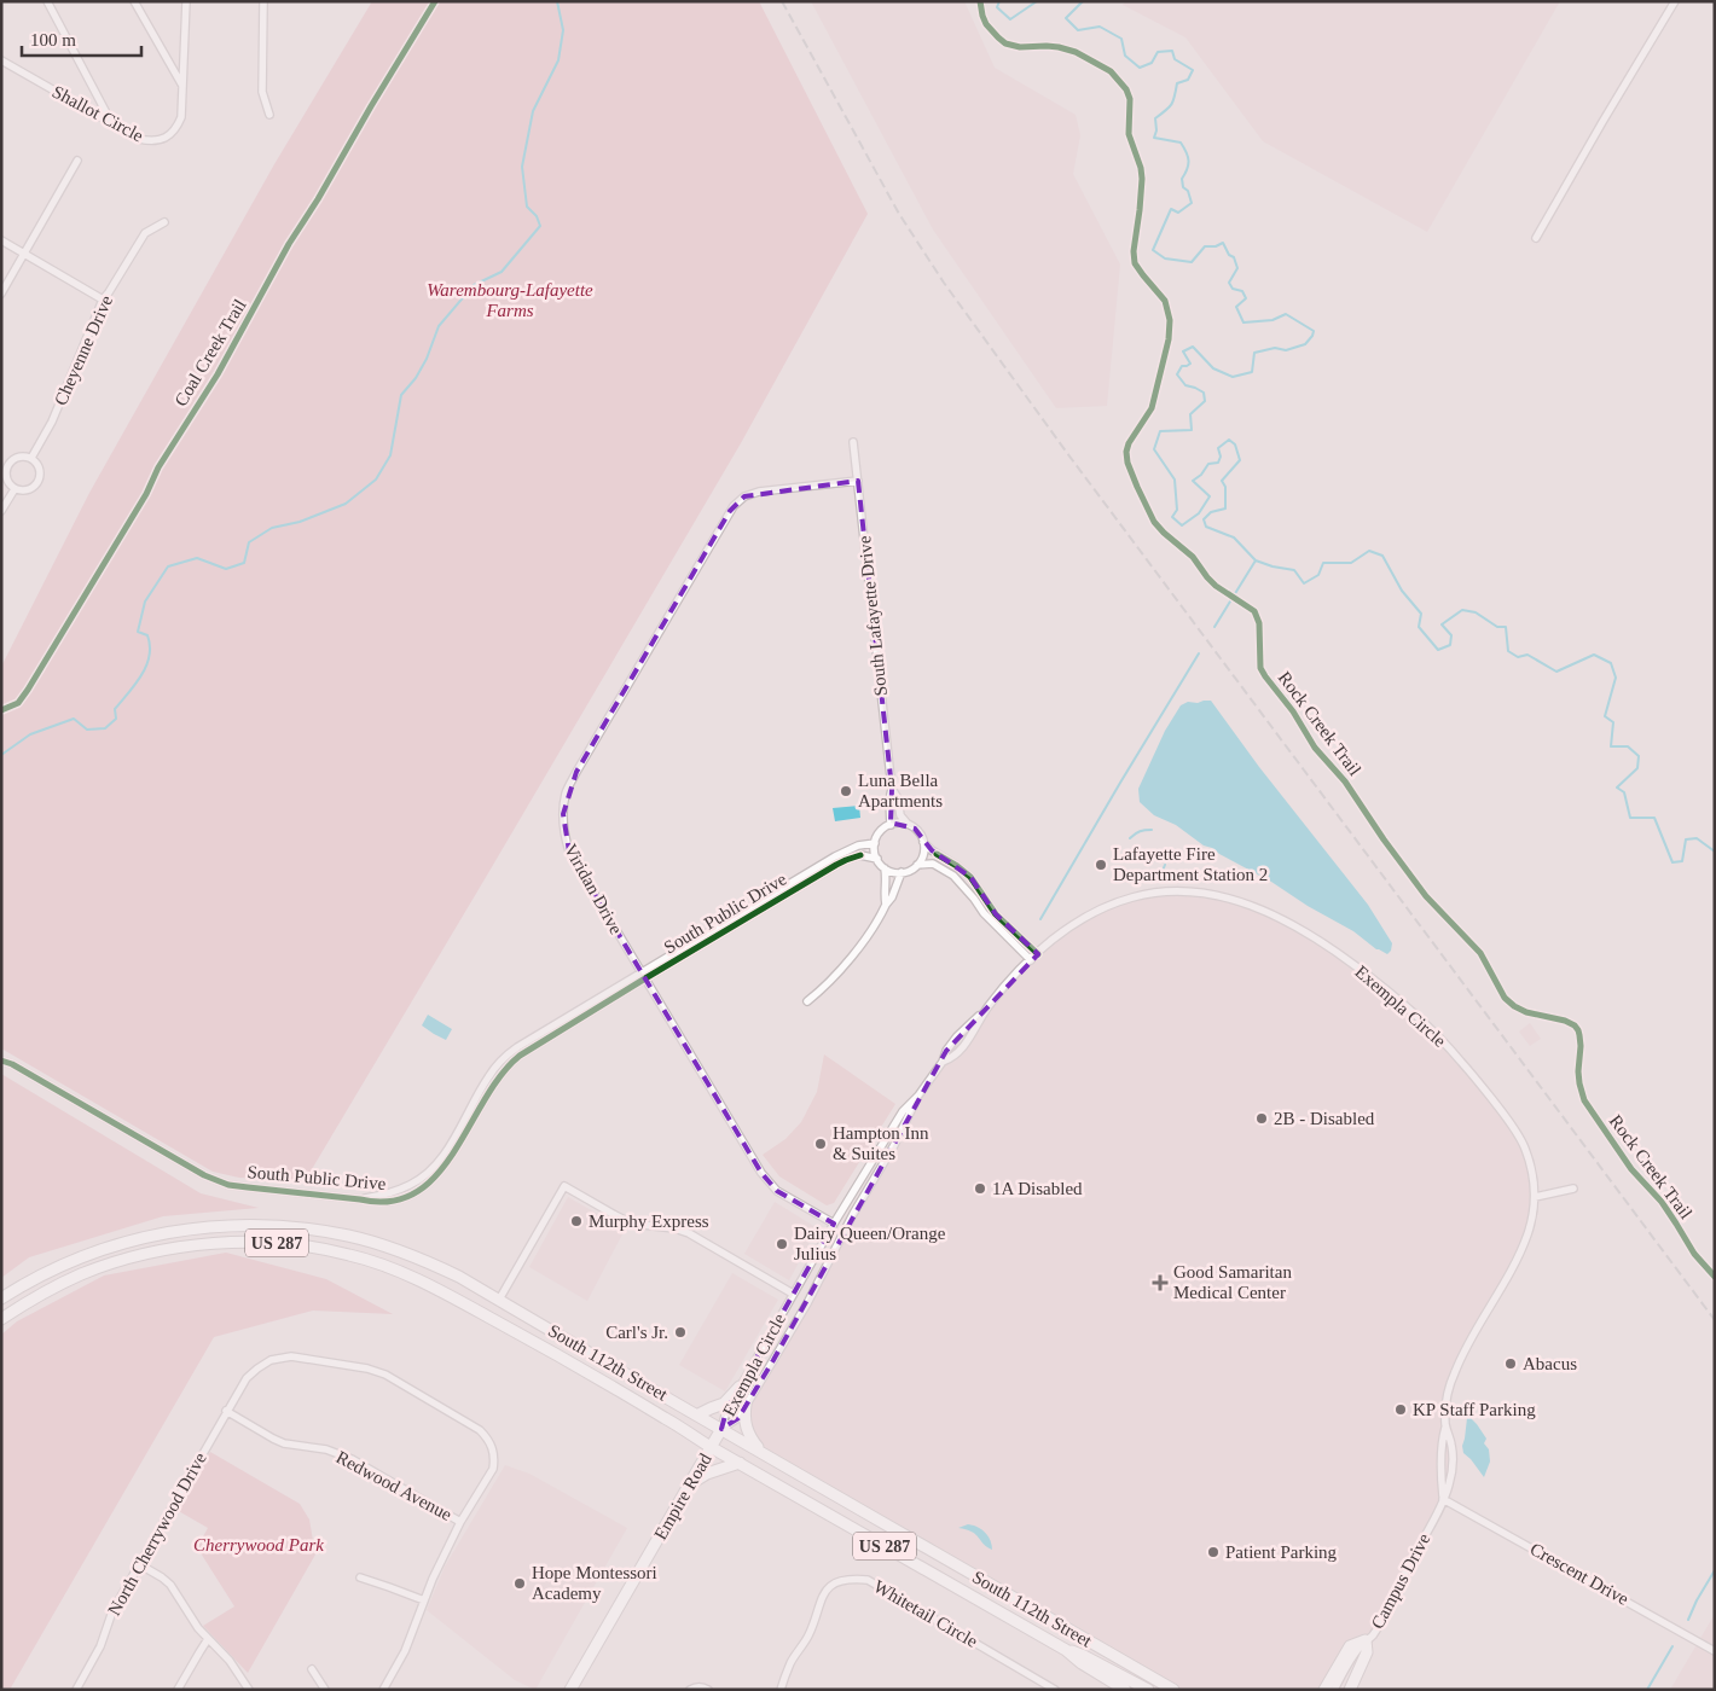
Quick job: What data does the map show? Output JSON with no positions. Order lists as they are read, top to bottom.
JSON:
{
  "streets": {
    "main road": ["US 287", "South 112th Street", "Empire Road"],
    "street": [
      "Shallot Circle",
      "Cheyenne Drive",
      "South Lafayette Drive",
      "Viridan Drive",
      "South Public Drive",
      "Exempla Circle",
      "Redwood Avenue",
      "North Cherrywood Drive",
      "Crescent Drive",
      "Campus Drive",
      "Whitetail Circle"
    ],
    "cycle path": ["Coal Creek Trail", "Rock Creek Trail"]
  },
  "crossings": [
    ["South Lafayette Drive", "Viridan Drive"],
    ["South Lafayette Drive", "South Public Drive"],
    ["Viridan Drive", "South Public Drive"],
    ["Viridan Drive", "Exempla Circle"],
    ["Exempla Circle", "South 112th Street"],
    ["Exempla Circle", "Empire Road"],
    ["Exempla Circle", "Crescent Drive"],
    ["Exempla Circle", "Campus Drive"],
    ["South 112th Street", "Empire Road"],
    ["Redwood Avenue", "North Cherrywood Drive"],
    ["Crescent Drive", "Campus Drive"]
  ],
  "parks": ["Warembourg-Lafayette Farms", "Cherrywood Park"],
  "places": {
    "other": [
      "Luna Bella Apartments",
      "Lafayette Fire Department Station 2",
      "2B - Disabled",
      "Hampton Inn & Suites",
      "1A Disabled",
      "Murphy Express",
      "Dairy Queen/Orange Julius",
      "Carl's Jr.",
      "Abacus",
      "KP Staff Parking",
      "Patient Parking",
      "Hope Montessori Academy"
    ],
    "health": ["Good Samaritan Medical Center"]
  },
  "scale_bar": "100 m"
}
